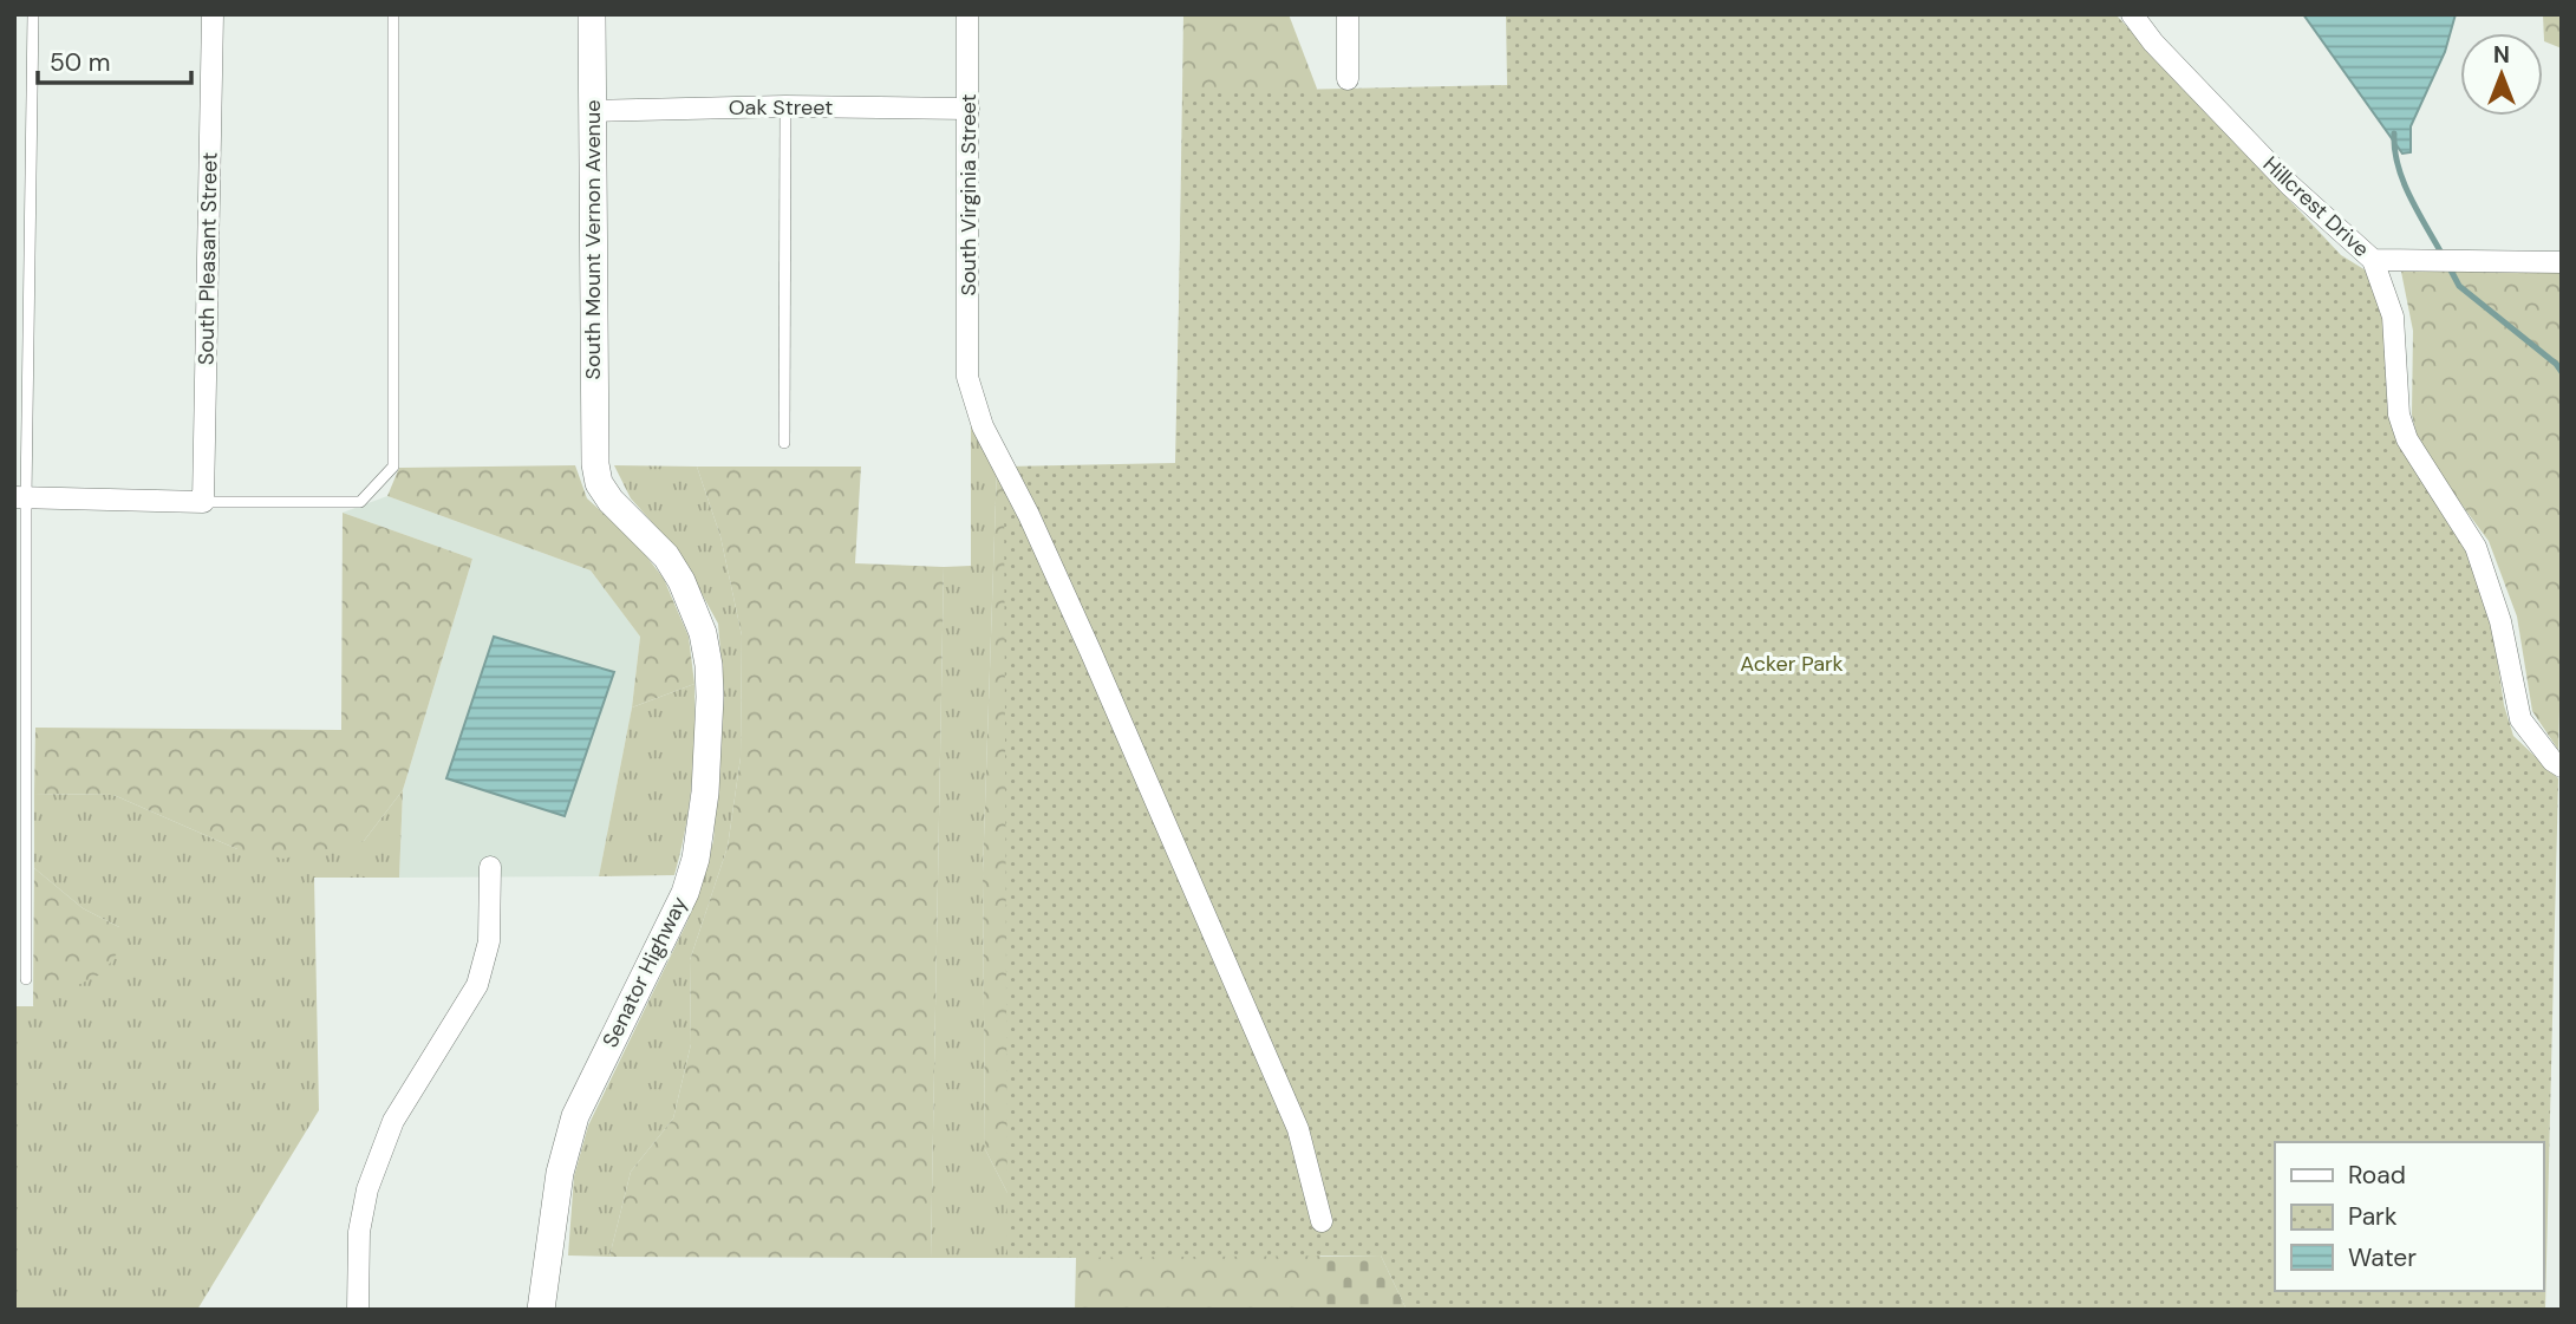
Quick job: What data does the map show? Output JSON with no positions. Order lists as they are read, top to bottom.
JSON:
{
  "streets": {
    "street": [
      "Oak Street",
      "South Virginia Street",
      "Hillcrest Drive",
      "South Mount Vernon Avenue",
      "South Pleasant Street",
      "Senator Highway"
    ]
  },
  "crossings": [
    ["Oak Street", "South Virginia Street"],
    ["Oak Street", "South Mount Vernon Avenue"],
    ["South Mount Vernon Avenue", "Senator Highway"]
  ],
  "parks": ["Acker Park"],
  "legend": ["Road", "Park", "Water"],
  "scale_bar": "50 m",
  "north": "top"
}
